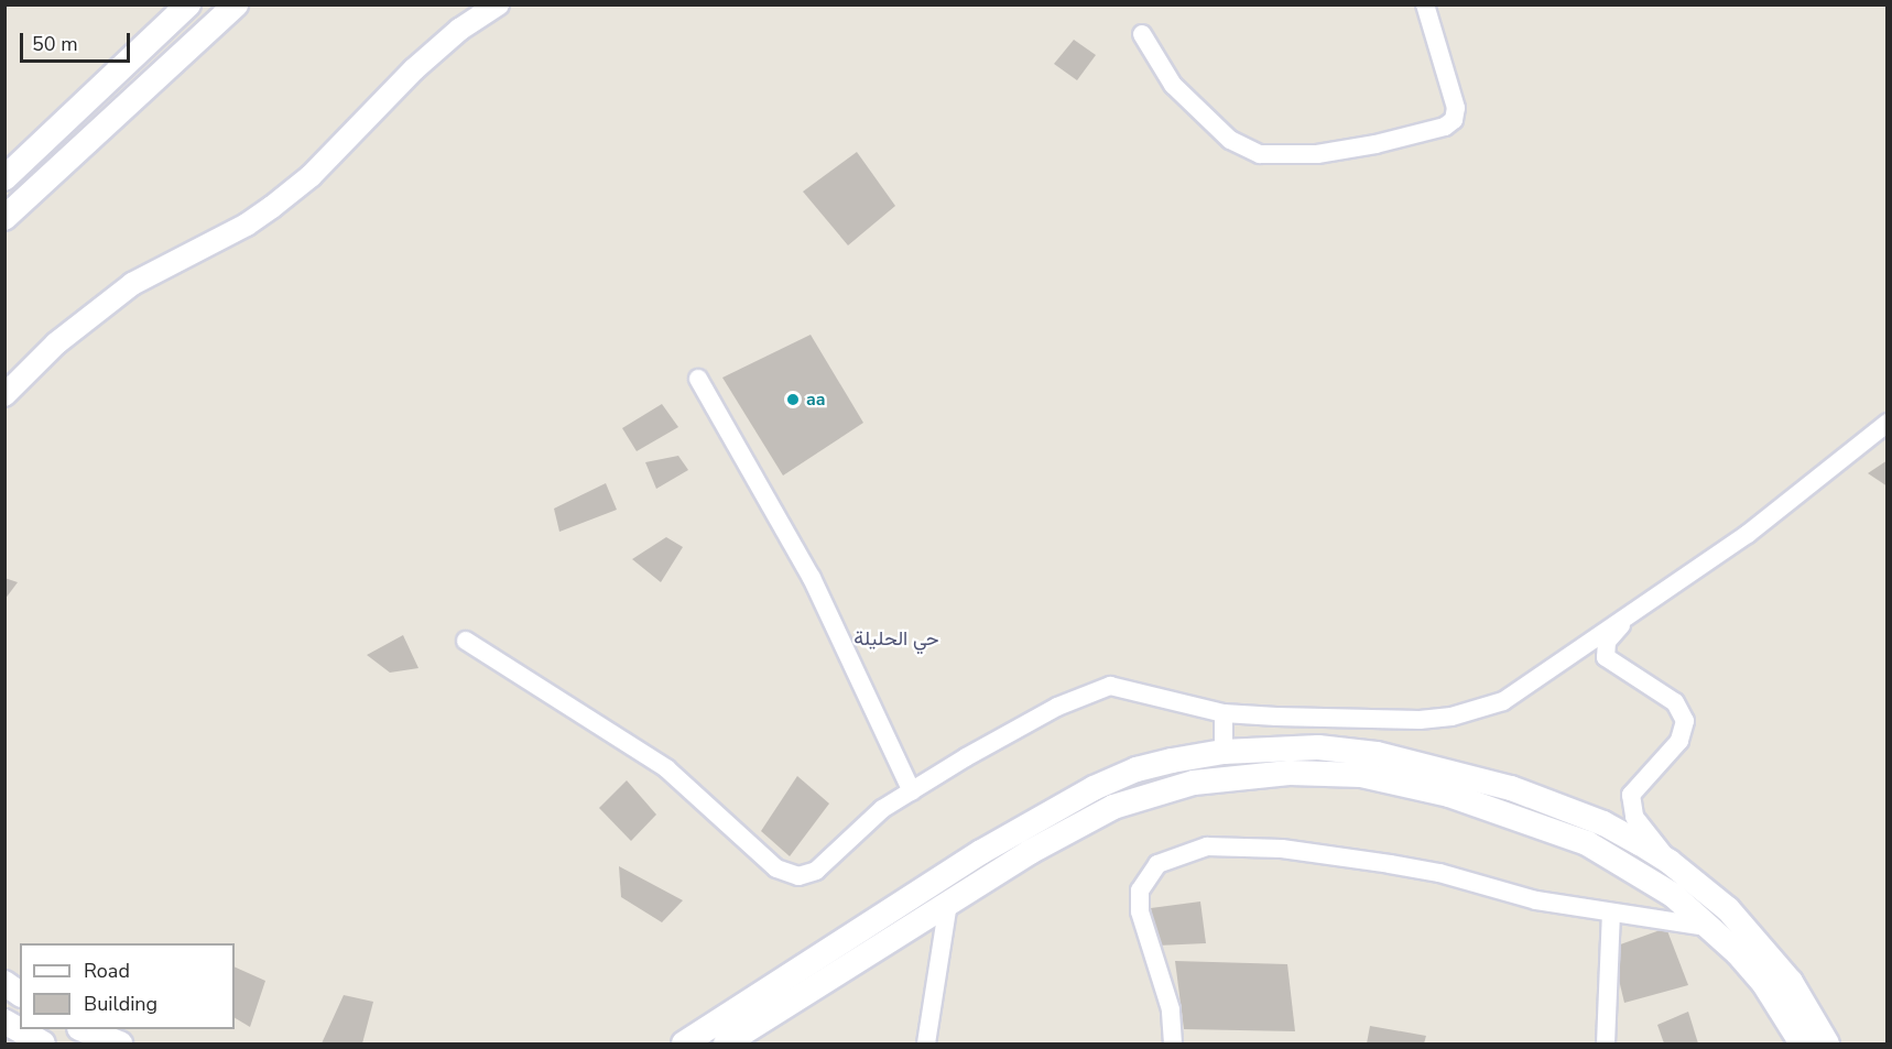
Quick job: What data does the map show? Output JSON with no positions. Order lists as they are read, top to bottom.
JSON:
{
  "districts": ["حي الحليلة"],
  "places": ["aa"],
  "legend": ["Road", "Building"],
  "scale_bar": "50 m"
}
